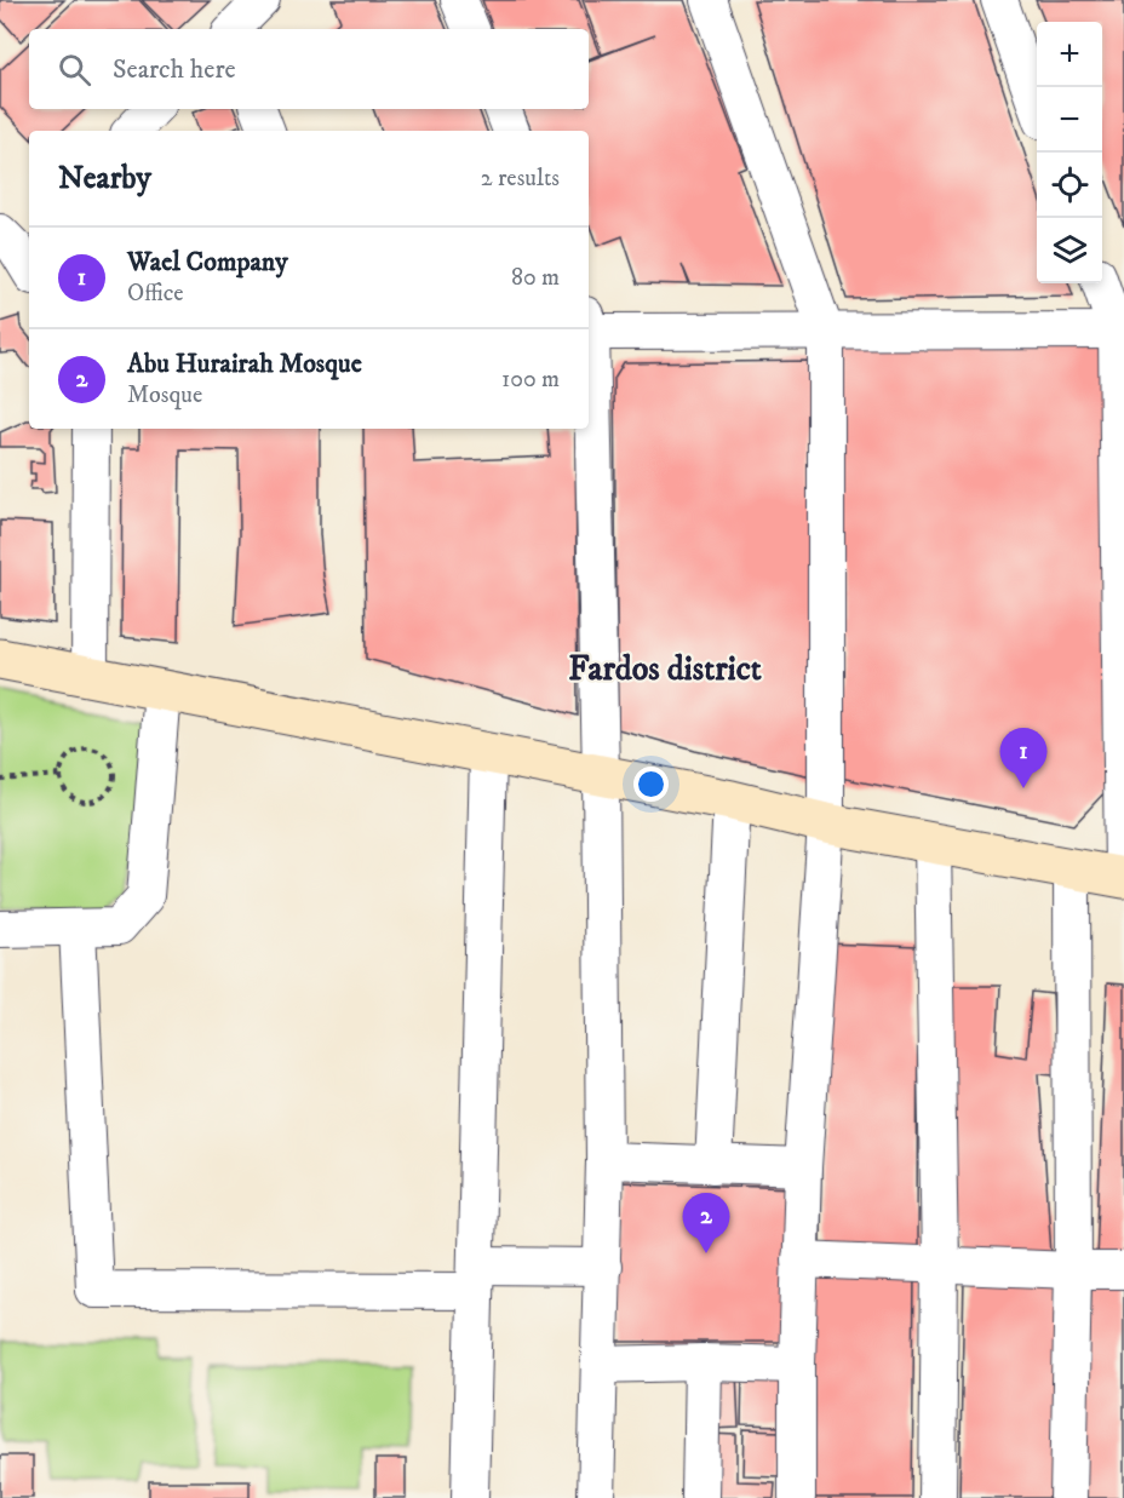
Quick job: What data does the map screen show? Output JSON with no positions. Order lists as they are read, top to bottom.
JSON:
{
  "districts": ["Fardos district"],
  "page": {
    "map_buttons": ["+", "−"],
    "search": "Search here",
    "heading": ["Nearby", "2 results"],
    "list": [
      {
        "mark": "1",
        "name": "Wael Company",
        "note": "Office",
        "value": "80 m"
      },
      {
        "mark": "2",
        "name": "Abu Hurairah Mosque",
        "note": "Mosque",
        "value": "100 m"
      }
    ],
    "pins": ["1", "2"]
  }
}
